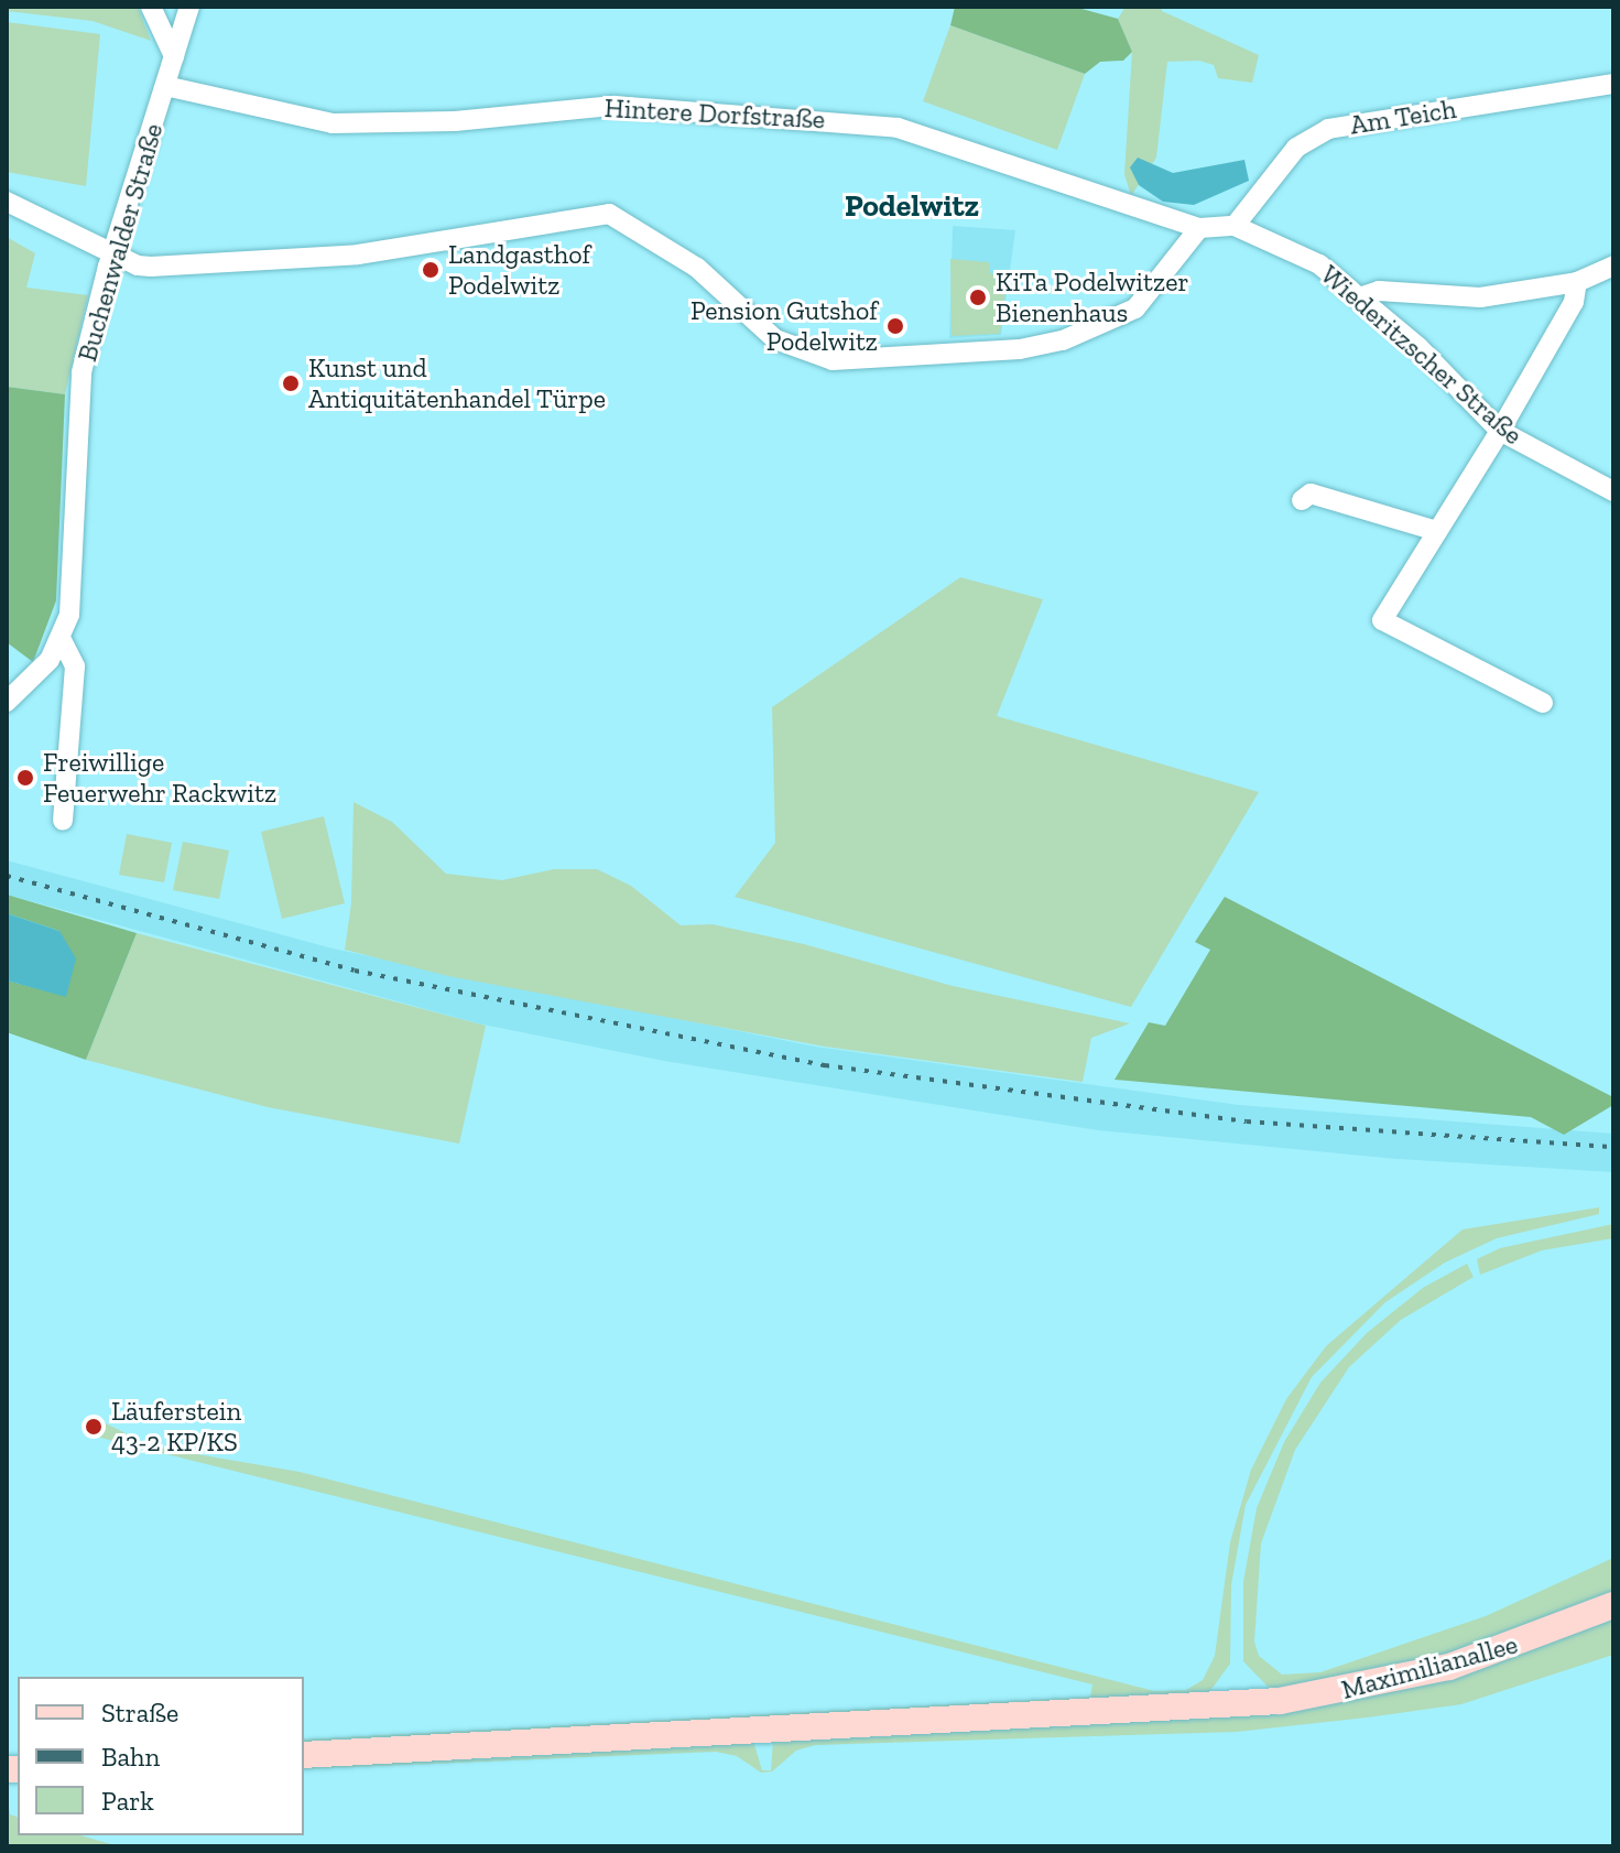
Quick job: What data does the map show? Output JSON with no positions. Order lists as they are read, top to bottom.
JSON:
{
  "streets": {
    "main road": ["Maximilianallee"],
    "street": [
      "Hintere Dorfstraße",
      "Am Teich",
      "Buchenwalder Straße",
      "Wiederitzscher Straße"
    ]
  },
  "crossings": [
    ["Hintere Dorfstraße", "Buchenwalder Straße"],
    ["Hintere Dorfstraße", "Wiederitzscher Straße"],
    ["Am Teich", "Wiederitzscher Straße"]
  ],
  "districts": ["Podelwitz"],
  "places": [
    "Landgasthof Podelwitz",
    "KiTa Podelwitzer Bienenhaus",
    "Pension Gutshof Podelwitz",
    "Kunst und Antiquitätenhandel Türpe",
    "Freiwillige Feuerwehr Rackwitz",
    "Läuferstein 43-2 KP/KS"
  ],
  "legend": ["Straße", "Bahn", "Park"]
}
